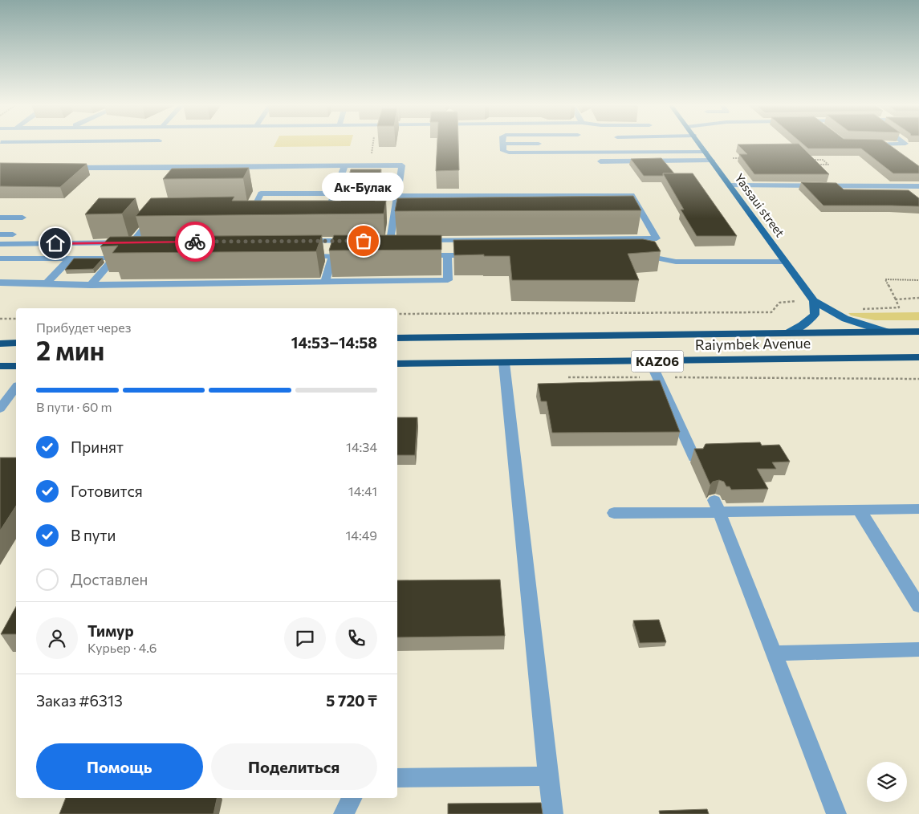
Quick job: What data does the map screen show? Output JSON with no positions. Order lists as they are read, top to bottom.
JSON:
{
  "streets": {
    "highway": ["Raiymbek Avenue", "KАZ06"],
    "main road": ["Yassaui street"]
  },
  "places": ["Ак-Булак"],
  "page": {
    "bubble": "Ак-Булак",
    "heading": ["2 мин", "Прибудет через", "14:53–14:58"],
    "panel": [
      "Тимур",
      "Курьер · 4.6",
      "Заказ #6313",
      "5 720 ₸"
    ],
    "bar": "В пути · 60 m",
    "list": [
      ["Принят", "14:34"],
      ["Готовится", "14:41"],
      ["В пути", "14:49"],
      "Доставлен"
    ],
    "buttons": ["Помощь", "Поделиться"]
  }
}
